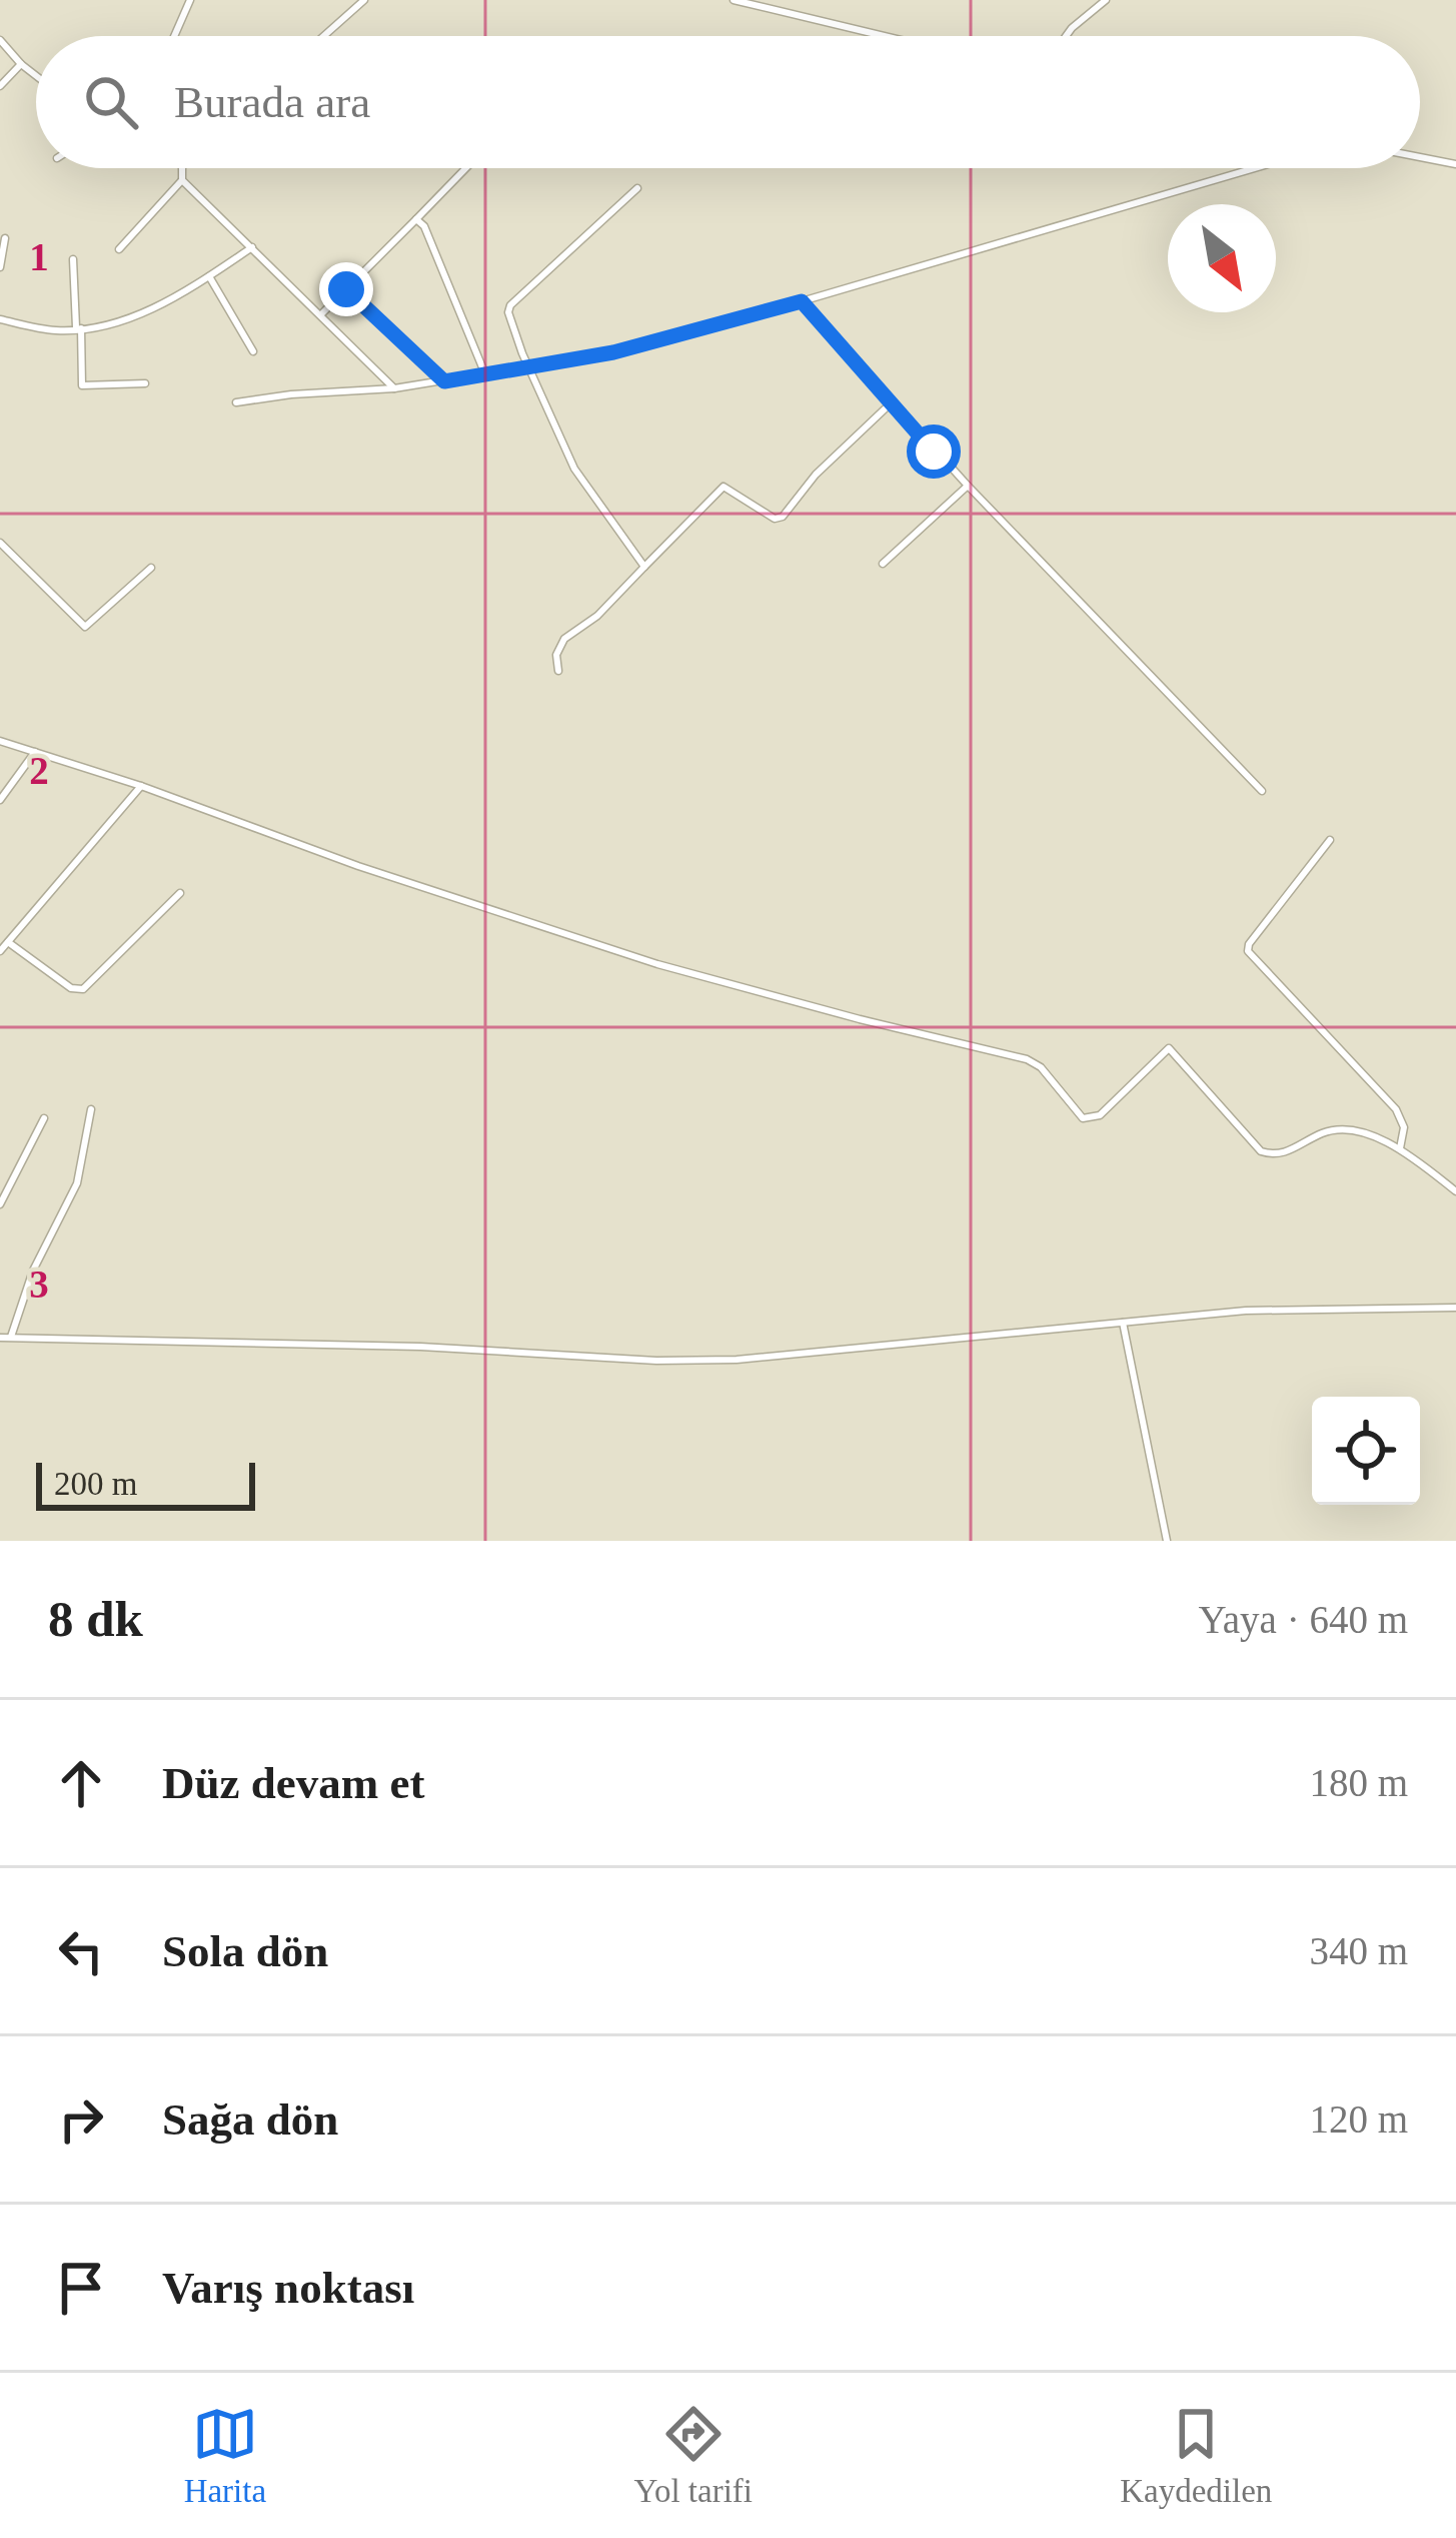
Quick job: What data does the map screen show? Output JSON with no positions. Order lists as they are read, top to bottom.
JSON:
{
  "scale_bar": "200 m",
  "north": "bottom right",
  "page": {
    "search": "Burada ara",
    "scale": "200 m",
    "heading": ["8 dk", "Yaya · 640 m"],
    "list": [
      ["Düz devam et", "180 m"],
      ["Sola dön", "340 m"],
      ["Sağa dön", "120 m"],
      "Varış noktası"
    ],
    "nav": ["Harita", "Yol tarifi", "Kaydedilen"]
  },
  "grid": {
    "rows": ["1", "2", "3"]
  }
}
